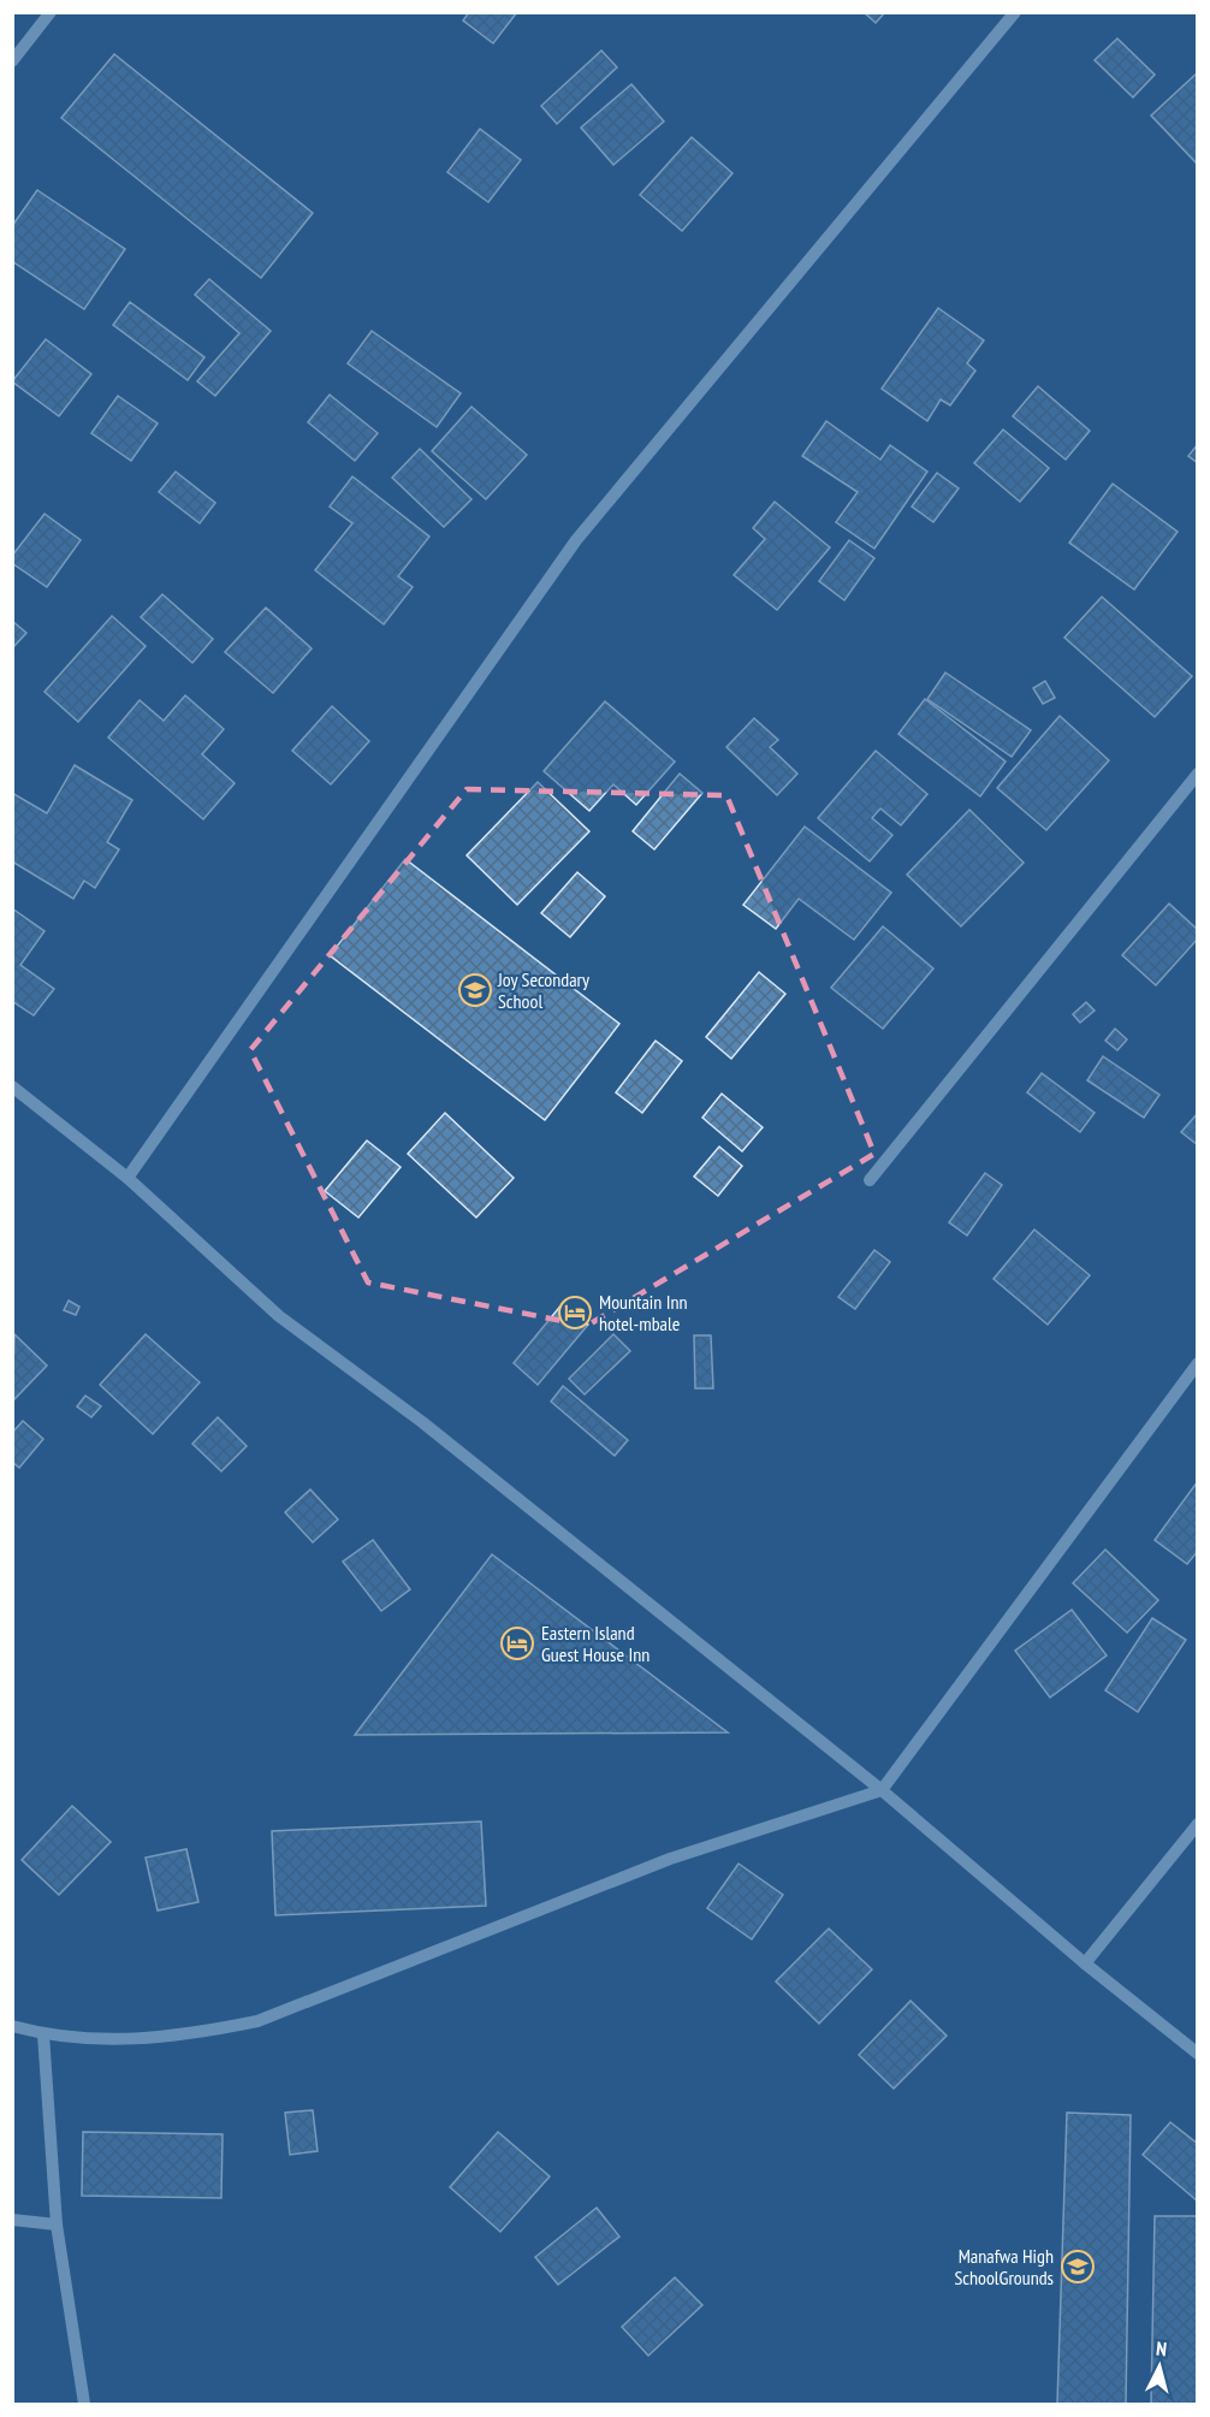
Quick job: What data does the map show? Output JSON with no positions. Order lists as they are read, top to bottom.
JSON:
{
  "places": {
    "school or university": ["Joy Secondary School", "Manafwa High SchoolGrounds"],
    "hotel": ["Mountain Inn hotel-mbale", "Eastern Island Guest House Inn"]
  },
  "north": "top"
}
